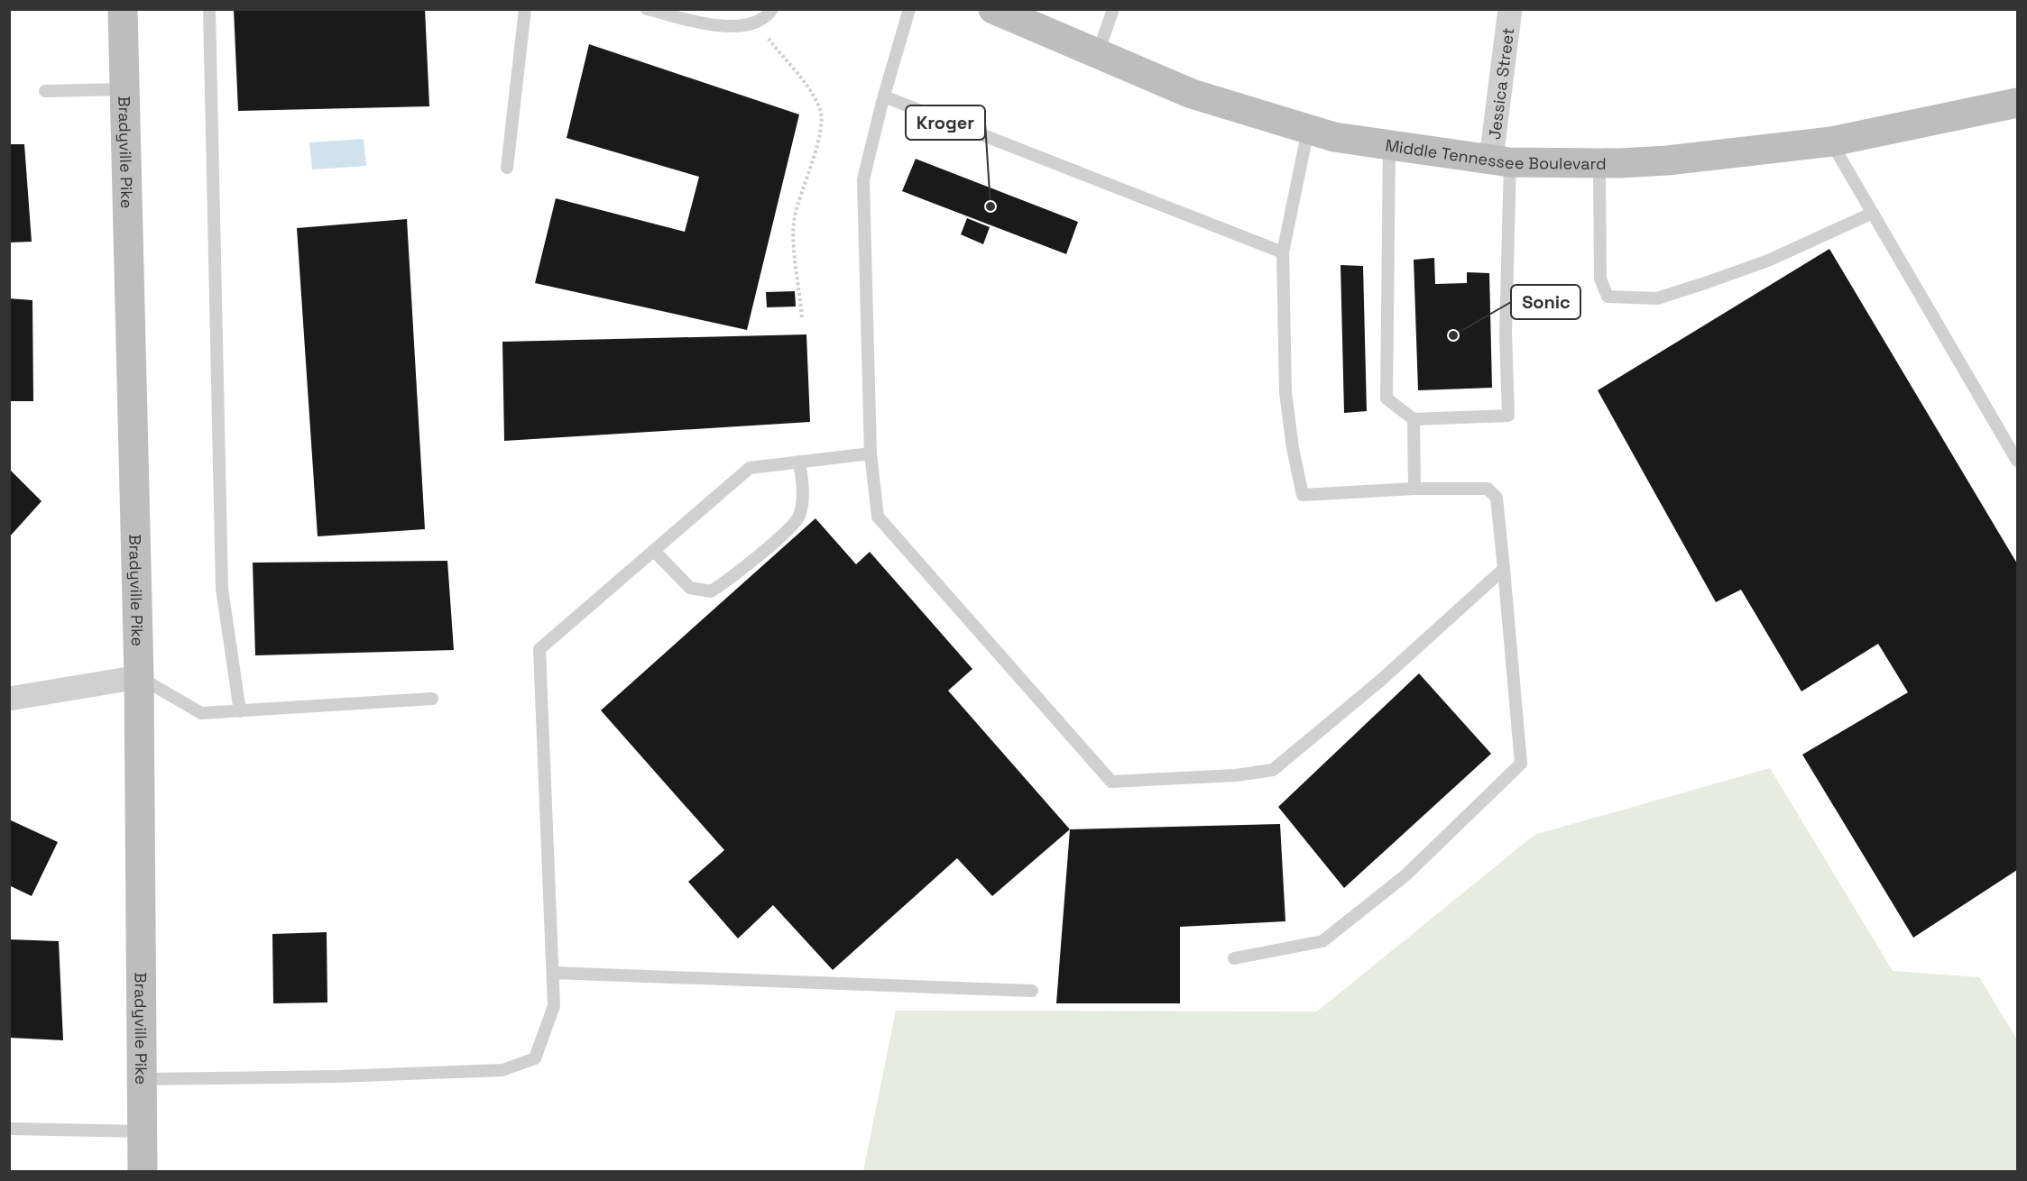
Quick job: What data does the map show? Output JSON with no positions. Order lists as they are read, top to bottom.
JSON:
{
  "streets": {
    "main road": ["Bradyville Pike", "Middle Tennessee Boulevard"],
    "street": ["Jessica Street"]
  },
  "crossings": [
    ["Jessica Street", "Middle Tennessee Boulevard"]
  ],
  "places": ["Kroger", "Sonic"]
}
